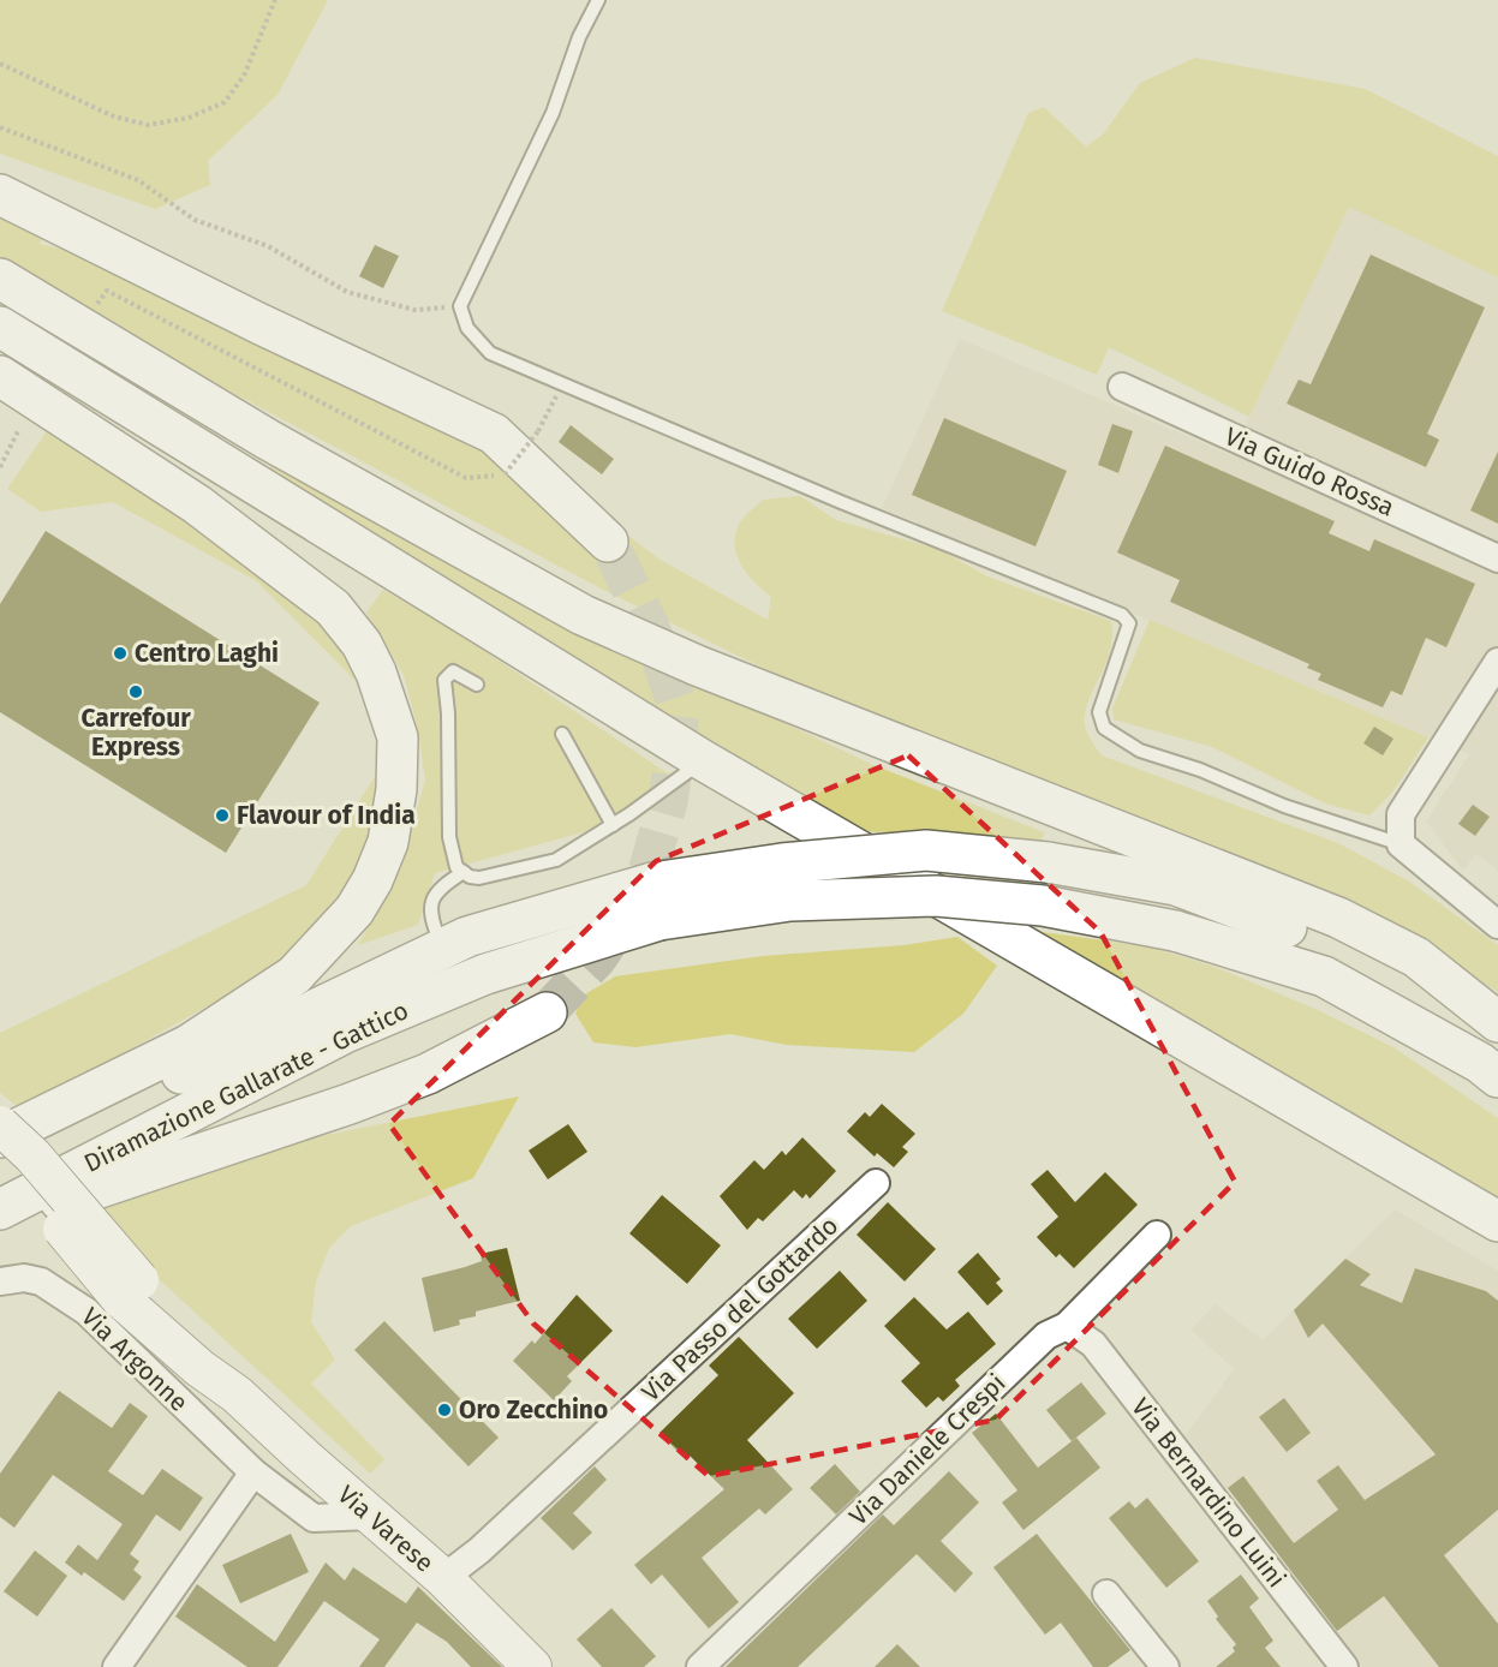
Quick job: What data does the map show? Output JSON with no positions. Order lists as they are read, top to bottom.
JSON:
{
  "streets": {
    "highway": ["Diramazione Gallarate - Gattico"],
    "main road": ["Via Varese"],
    "street": [
      "Via Guido Rossa",
      "Via Passo del Gottardo",
      "Via Argonne",
      "Via Daniele Crespi",
      "Via Bernardino Luini"
    ]
  },
  "crossings": [
    ["Diramazione Gallarate - Gattico", "Via Varese"],
    ["Via Passo del Gottardo", "Via Varese"],
    ["Via Argonne", "Via Varese"],
    ["Via Daniele Crespi", "Via Bernardino Luini"]
  ],
  "places": [
    "Centro Laghi",
    "Carrefour Express",
    "Flavour of India",
    "Oro Zecchino"
  ]
}
